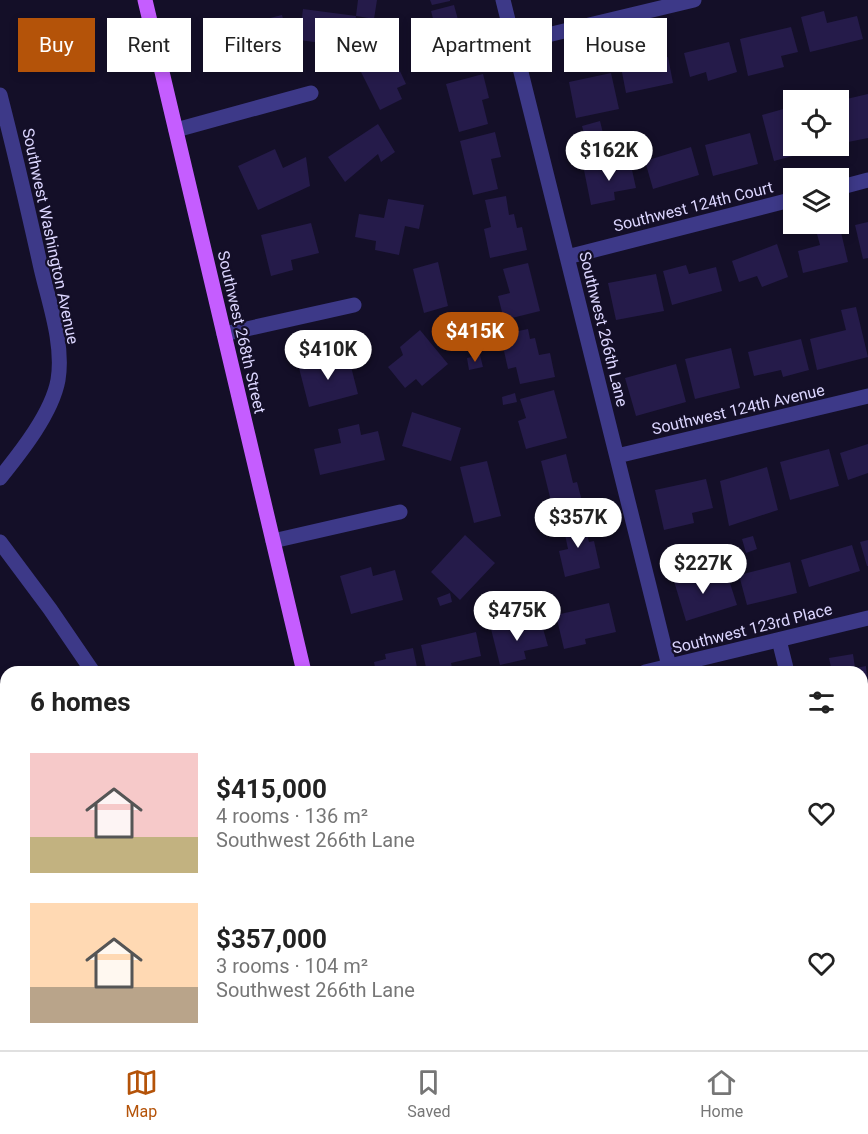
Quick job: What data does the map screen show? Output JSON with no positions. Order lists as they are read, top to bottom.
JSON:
{
  "streets": {
    "main road": ["Southwest 268th Street"],
    "street": [
      "Southwest 124th Court",
      "Southwest Washington Avenue",
      "Southwest 266th Lane",
      "Southwest 124th Avenue",
      "Southwest 123rd Place"
    ]
  },
  "crossings": [
    ["Southwest 124th Court", "Southwest 266th Lane"],
    ["Southwest 266th Lane", "Southwest 124th Avenue"],
    ["Southwest 266th Lane", "Southwest 123rd Place"]
  ],
  "page": {
    "chip": [
      "Buy",
      "Rent",
      "Filters",
      "New",
      "Apartment",
      "House"
    ],
    "price": [
      "$162K",
      "$415K",
      "$410K",
      "$357K",
      "$227K",
      "$475K"
    ],
    "heading": "6 homes",
    "list": [
      {
        "name": "$415,000",
        "note": "4 rooms · 136 m² · Southwest 266th Lane"
      },
      {
        "name": "$357,000",
        "note": "3 rooms · 104 m² · Southwest 266th Lane"
      }
    ],
    "tabs": ["Map", "Saved", "Home"]
  }
}
